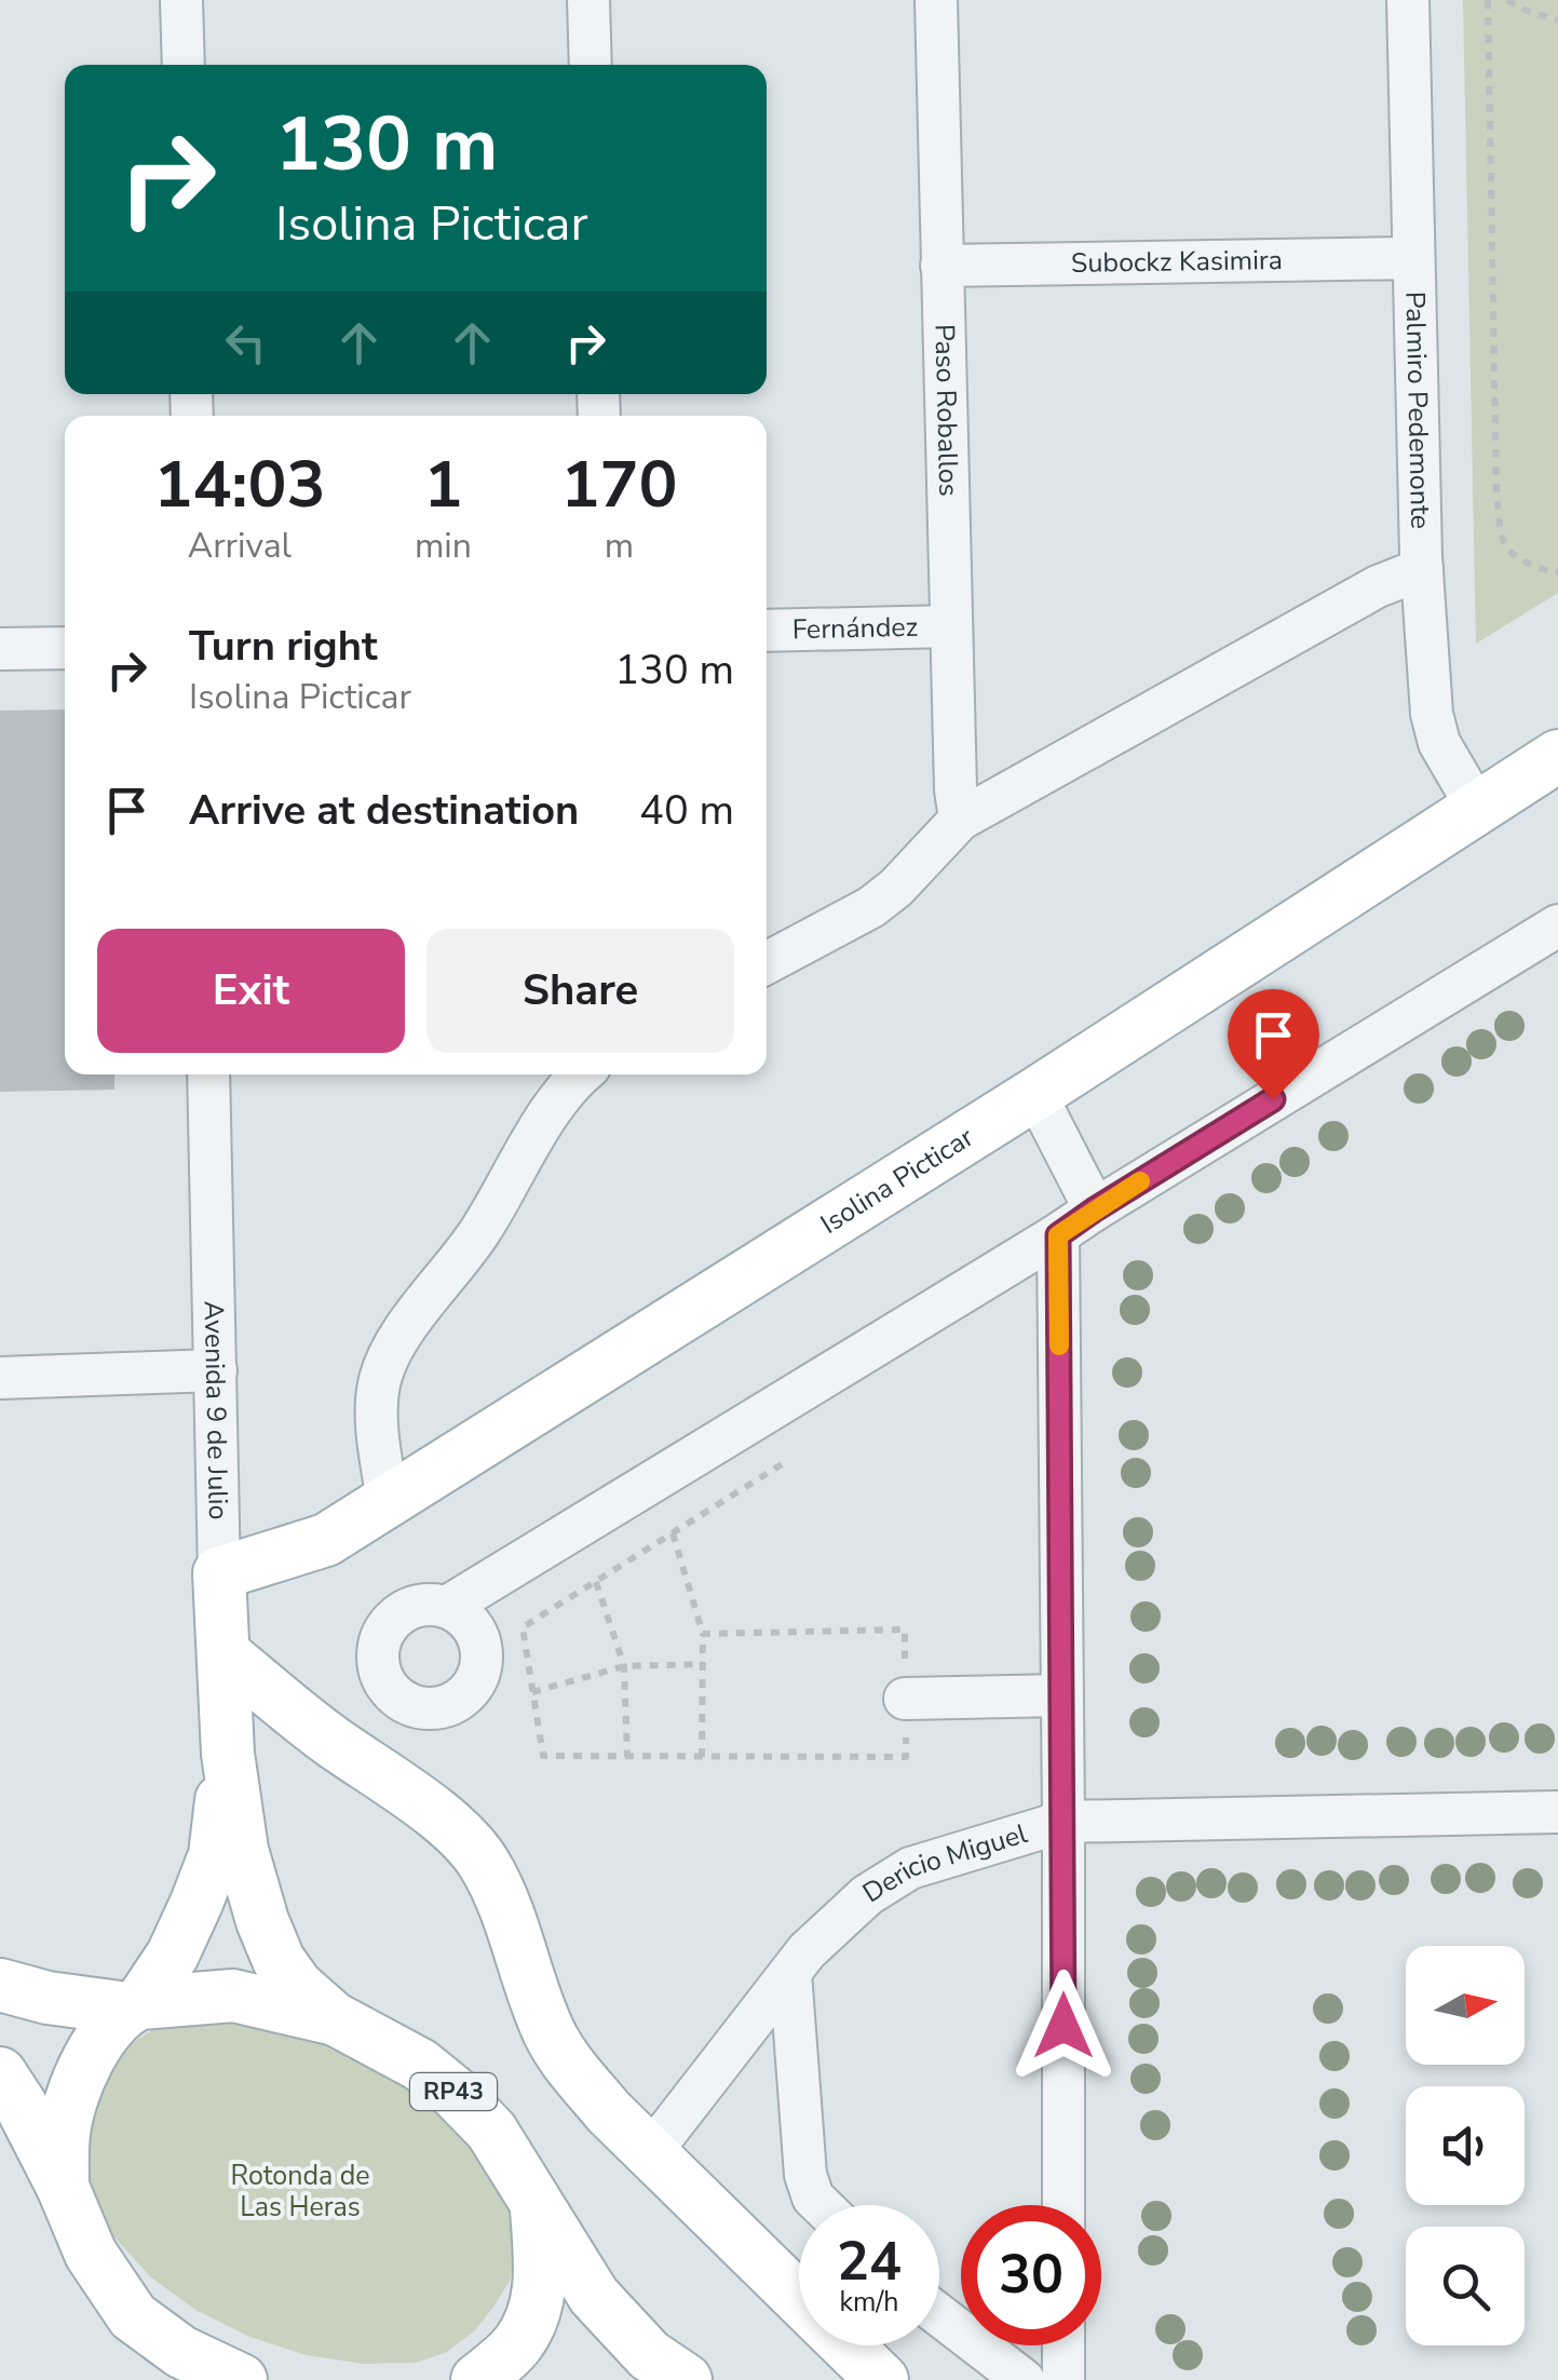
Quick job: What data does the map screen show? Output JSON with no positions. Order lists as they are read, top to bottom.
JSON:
{
  "streets": {
    "main road": ["Isolina Picticar", "Avenida 9 de Julio", "RP43"],
    "street": [
      "Subockz Kasimira",
      "Paso Roballos",
      "Palmiro Pedemonte",
      "Fernández",
      "Dericio Miguel"
    ]
  },
  "crossings": [
    ["Subockz Kasimira", "Paso Roballos"],
    ["Subockz Kasimira", "Palmiro Pedemonte"],
    ["Paso Roballos", "Fernández"],
    ["Palmiro Pedemonte", "Isolina Picticar"],
    ["Isolina Picticar", "Avenida 9 de Julio"]
  ],
  "parks": ["Rotonda de Las Heras"],
  "north": "right",
  "page": {
    "turn": ["130 m", "Isolina Picticar"],
    "eta": [
      "14:03",
      "Arrival",
      "1",
      "min",
      "170",
      "m"
    ],
    "list": [
      {
        "name": "Turn right",
        "note": "Isolina Picticar",
        "value": "130 m"
      },
      {
        "name": "Arrive at destination",
        "value": "40 m"
      }
    ],
    "buttons": ["Exit", "Share"],
    "speed": "24 km/h",
    "limit": "30"
  }
}
